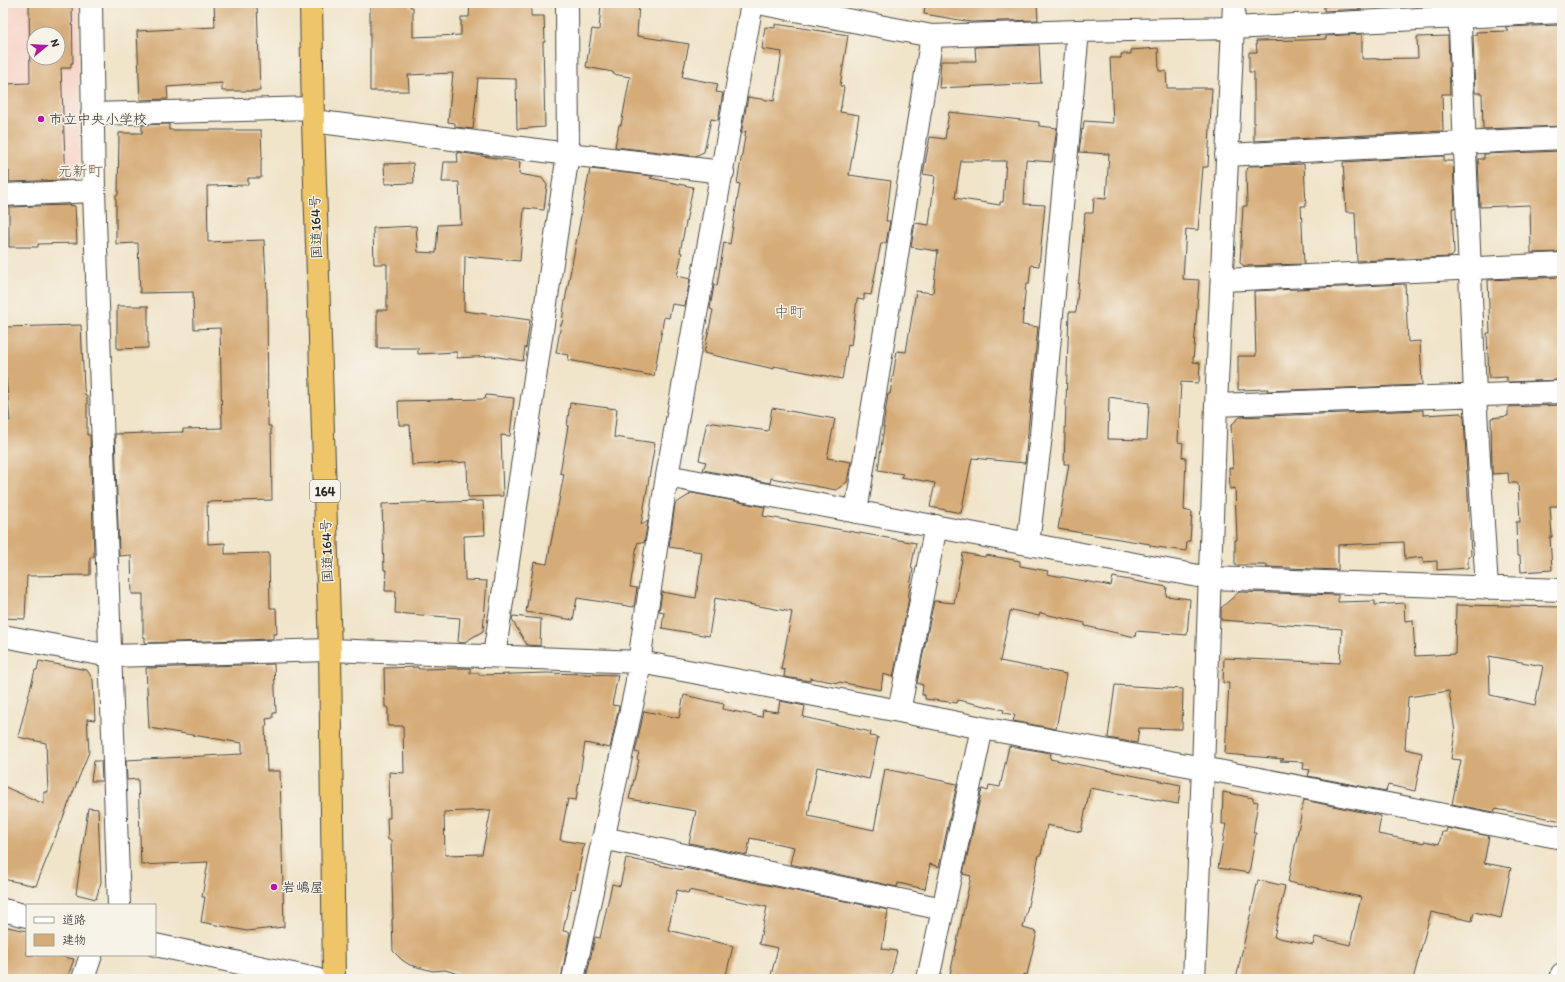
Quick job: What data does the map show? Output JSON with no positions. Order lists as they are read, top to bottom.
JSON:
{
  "streets": {
    "highway": ["国道164号", "164"]
  },
  "districts": ["元新町", "中町"],
  "places": ["市立中央小学校", "岩嶋屋"],
  "legend": ["道路", "建物"],
  "north": "right"
}
